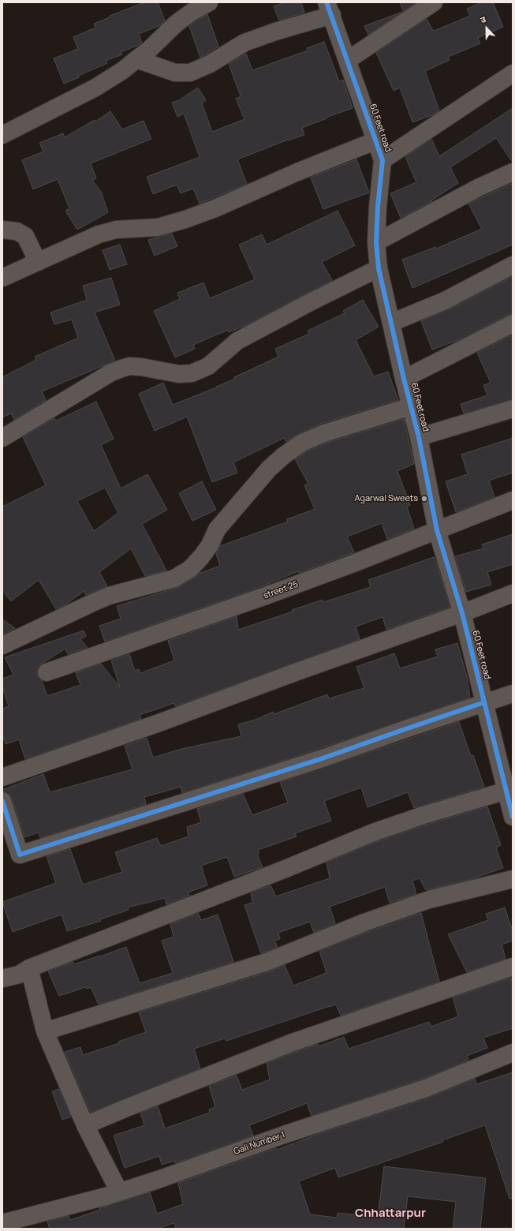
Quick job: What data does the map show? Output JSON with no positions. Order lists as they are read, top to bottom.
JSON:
{
  "streets": {
    "street": ["60 Feet road", "street 25", "Gali Number 1"]
  },
  "crossings": [
    ["60 Feet road", "street 25"]
  ],
  "districts": ["Chhattarpur"],
  "places": ["Agarwal Sweets"],
  "north": "top"
}
